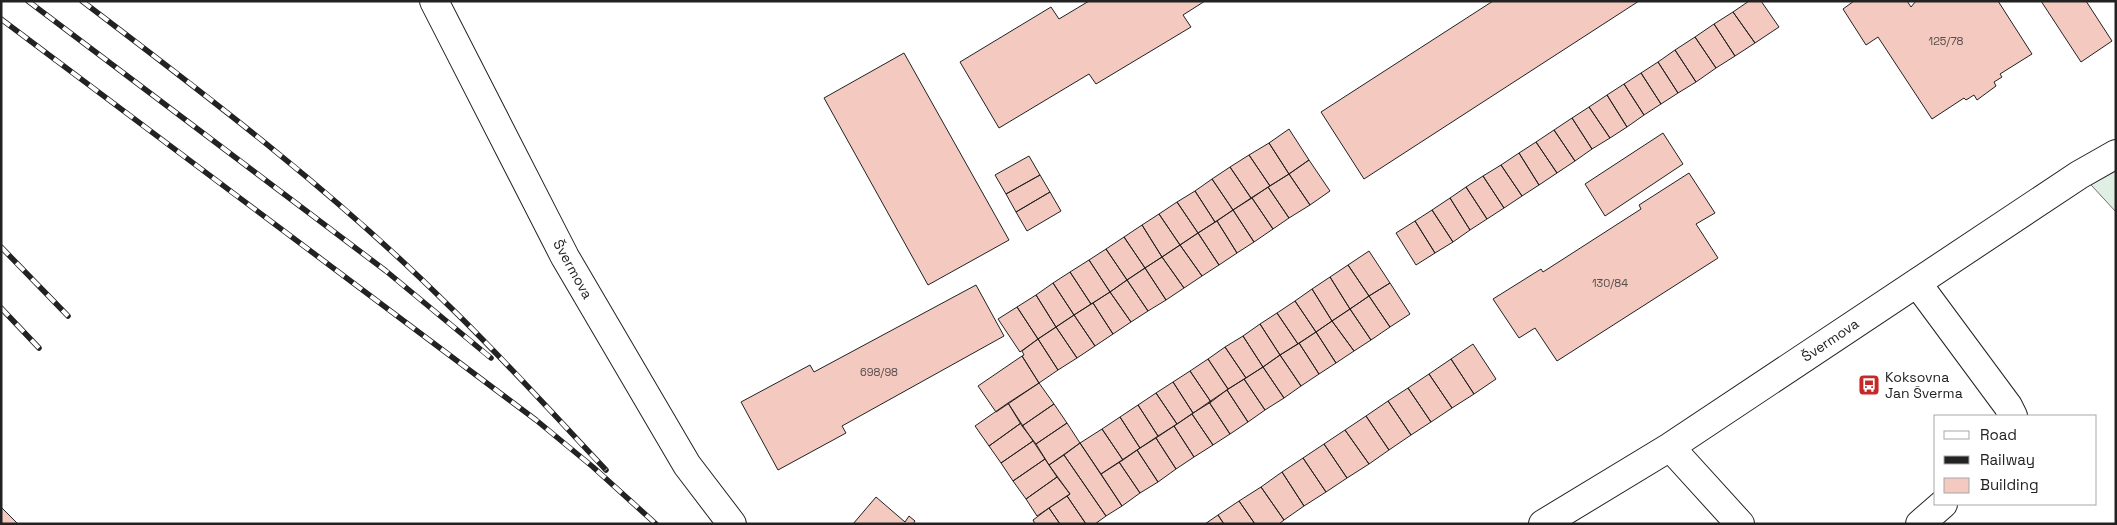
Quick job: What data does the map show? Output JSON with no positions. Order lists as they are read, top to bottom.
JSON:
{
  "streets": {
    "street": ["Švermova"]
  },
  "places": {
    "bus stop": ["Koksovna Jan Šverma"]
  },
  "house_numbers": ["125/78", "130/84", "698/98"],
  "legend": ["Road", "Railway", "Building"]
}
